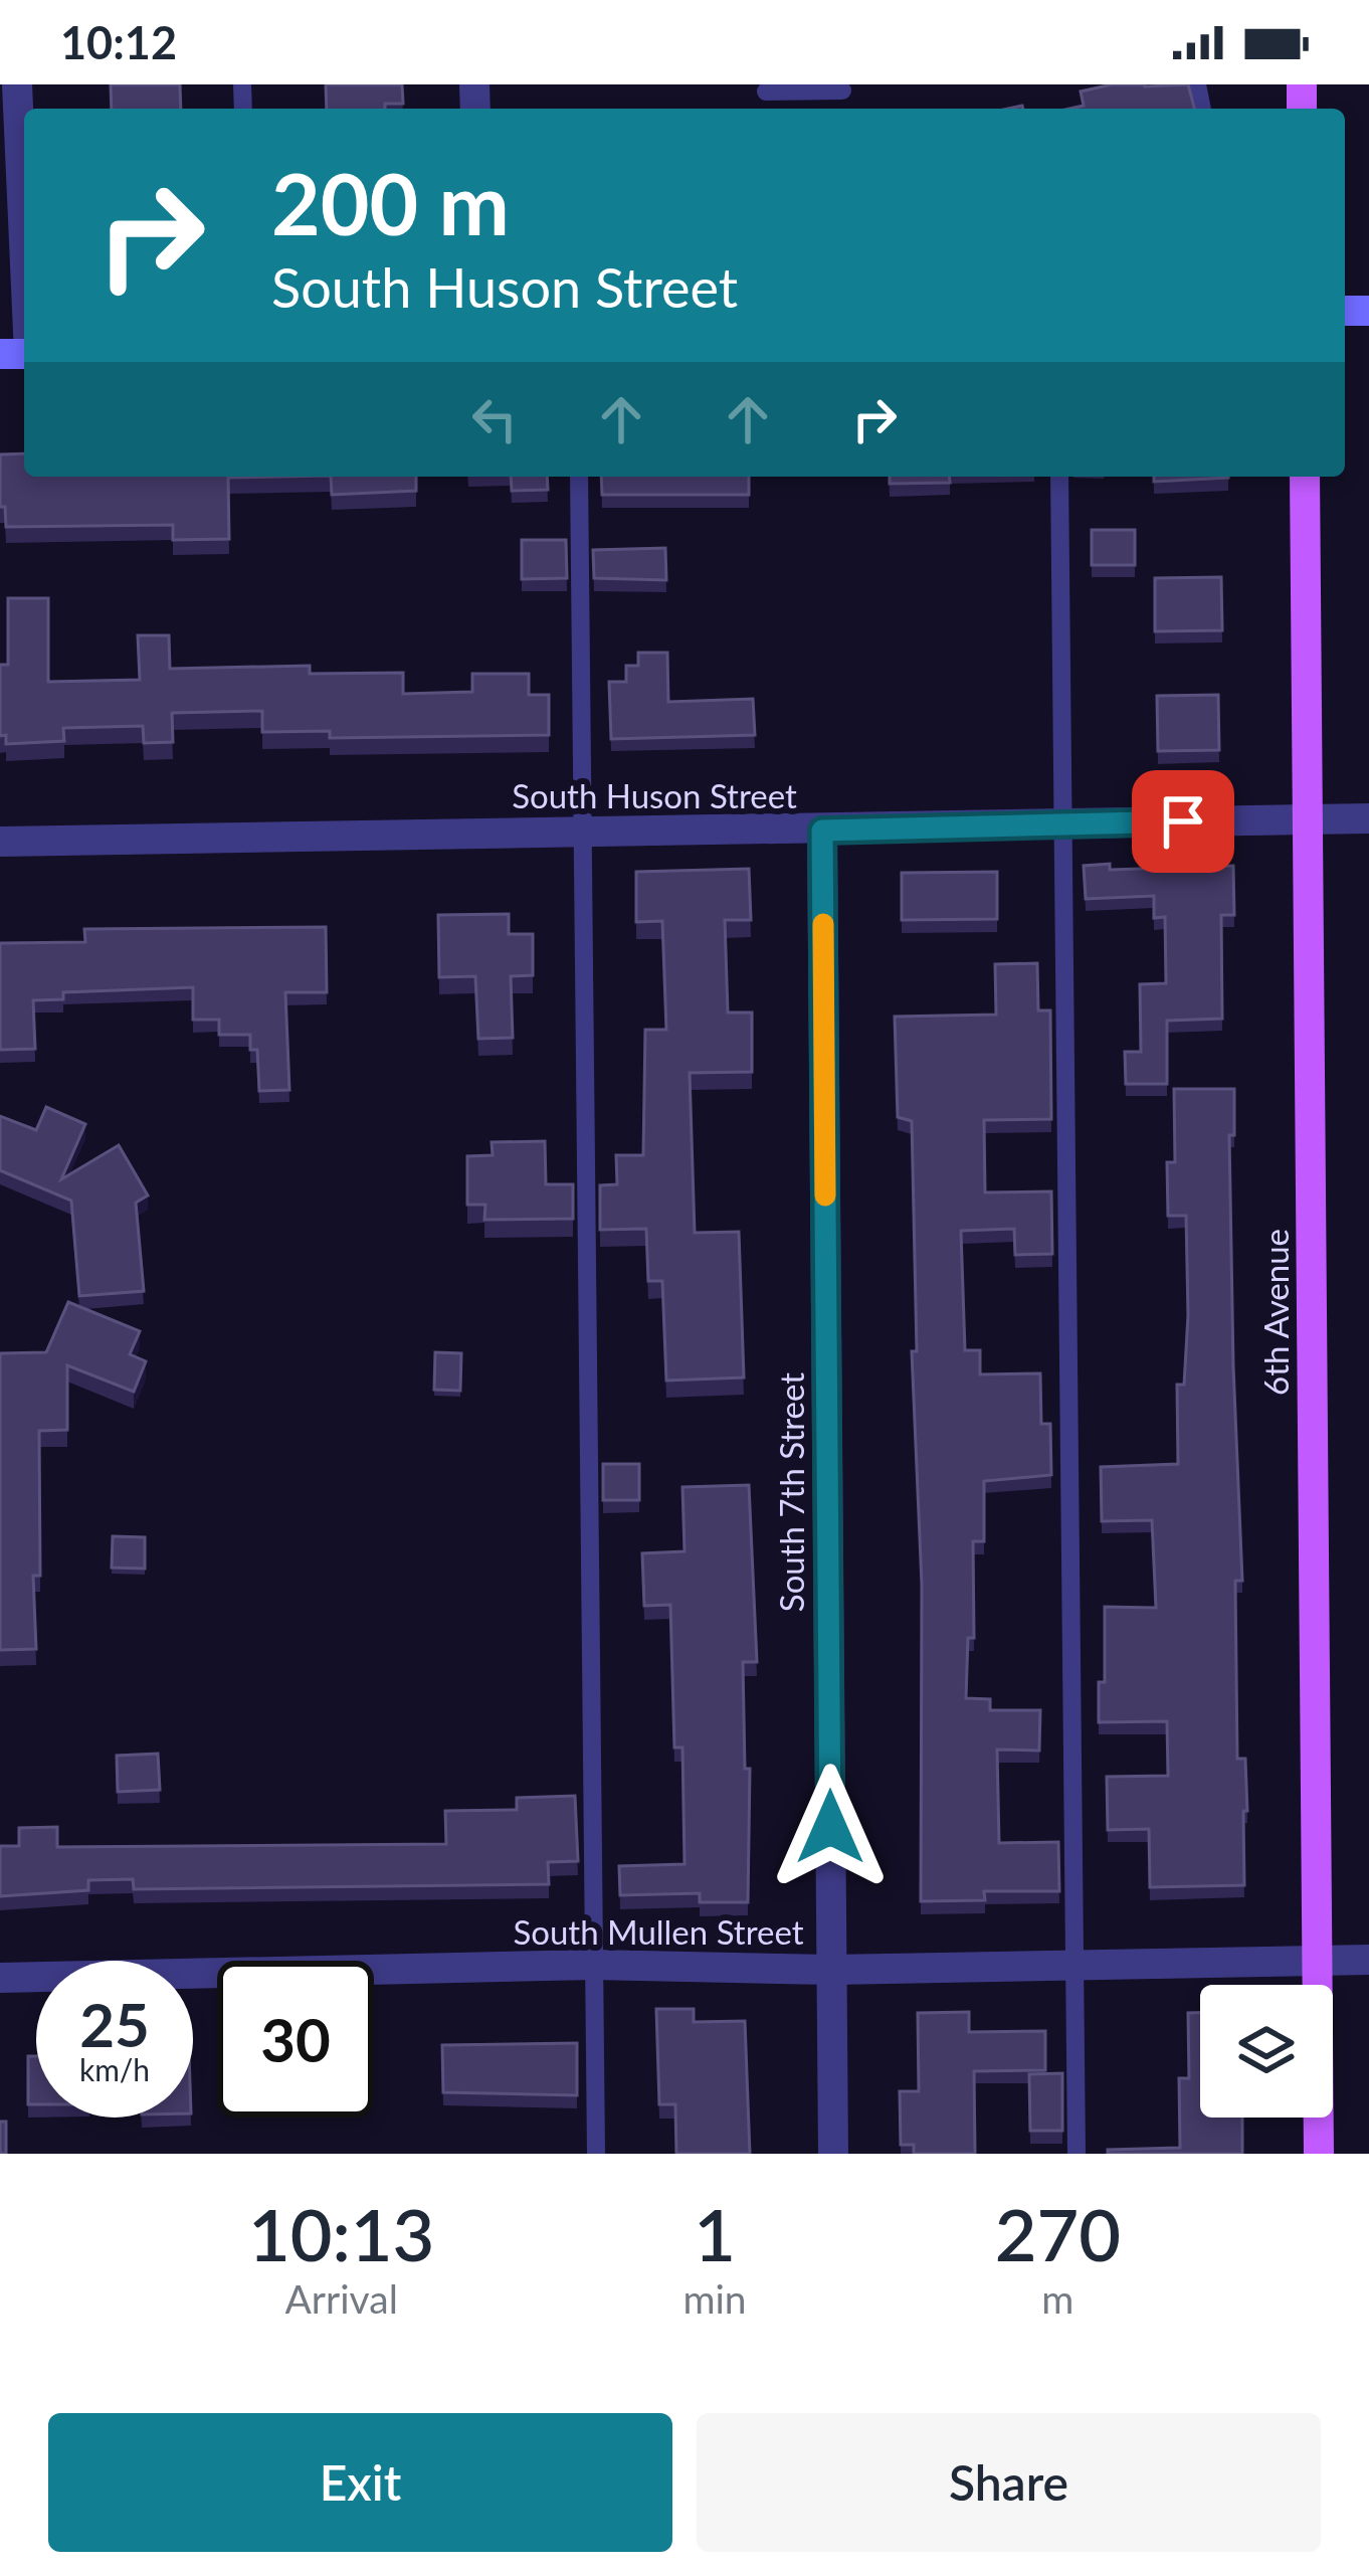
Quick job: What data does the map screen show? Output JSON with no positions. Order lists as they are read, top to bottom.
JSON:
{
  "streets": {
    "main road": ["6th Avenue"],
    "street": ["South Huson Street", "South 7th Street", "South Mullen Street"]
  },
  "crossings": [
    ["South Huson Street", "6th Avenue"],
    ["South Huson Street", "South 7th Street"],
    ["6th Avenue", "South Mullen Street"],
    ["South 7th Street", "South Mullen Street"]
  ],
  "page": {
    "status": "10:12",
    "turn": ["200 m", "South Huson Street"],
    "speed": "25 km/h",
    "limit": "30",
    "eta": [
      "10:13",
      "Arrival",
      "1",
      "min",
      "270",
      "m"
    ],
    "buttons": ["Exit", "Share"]
  }
}
